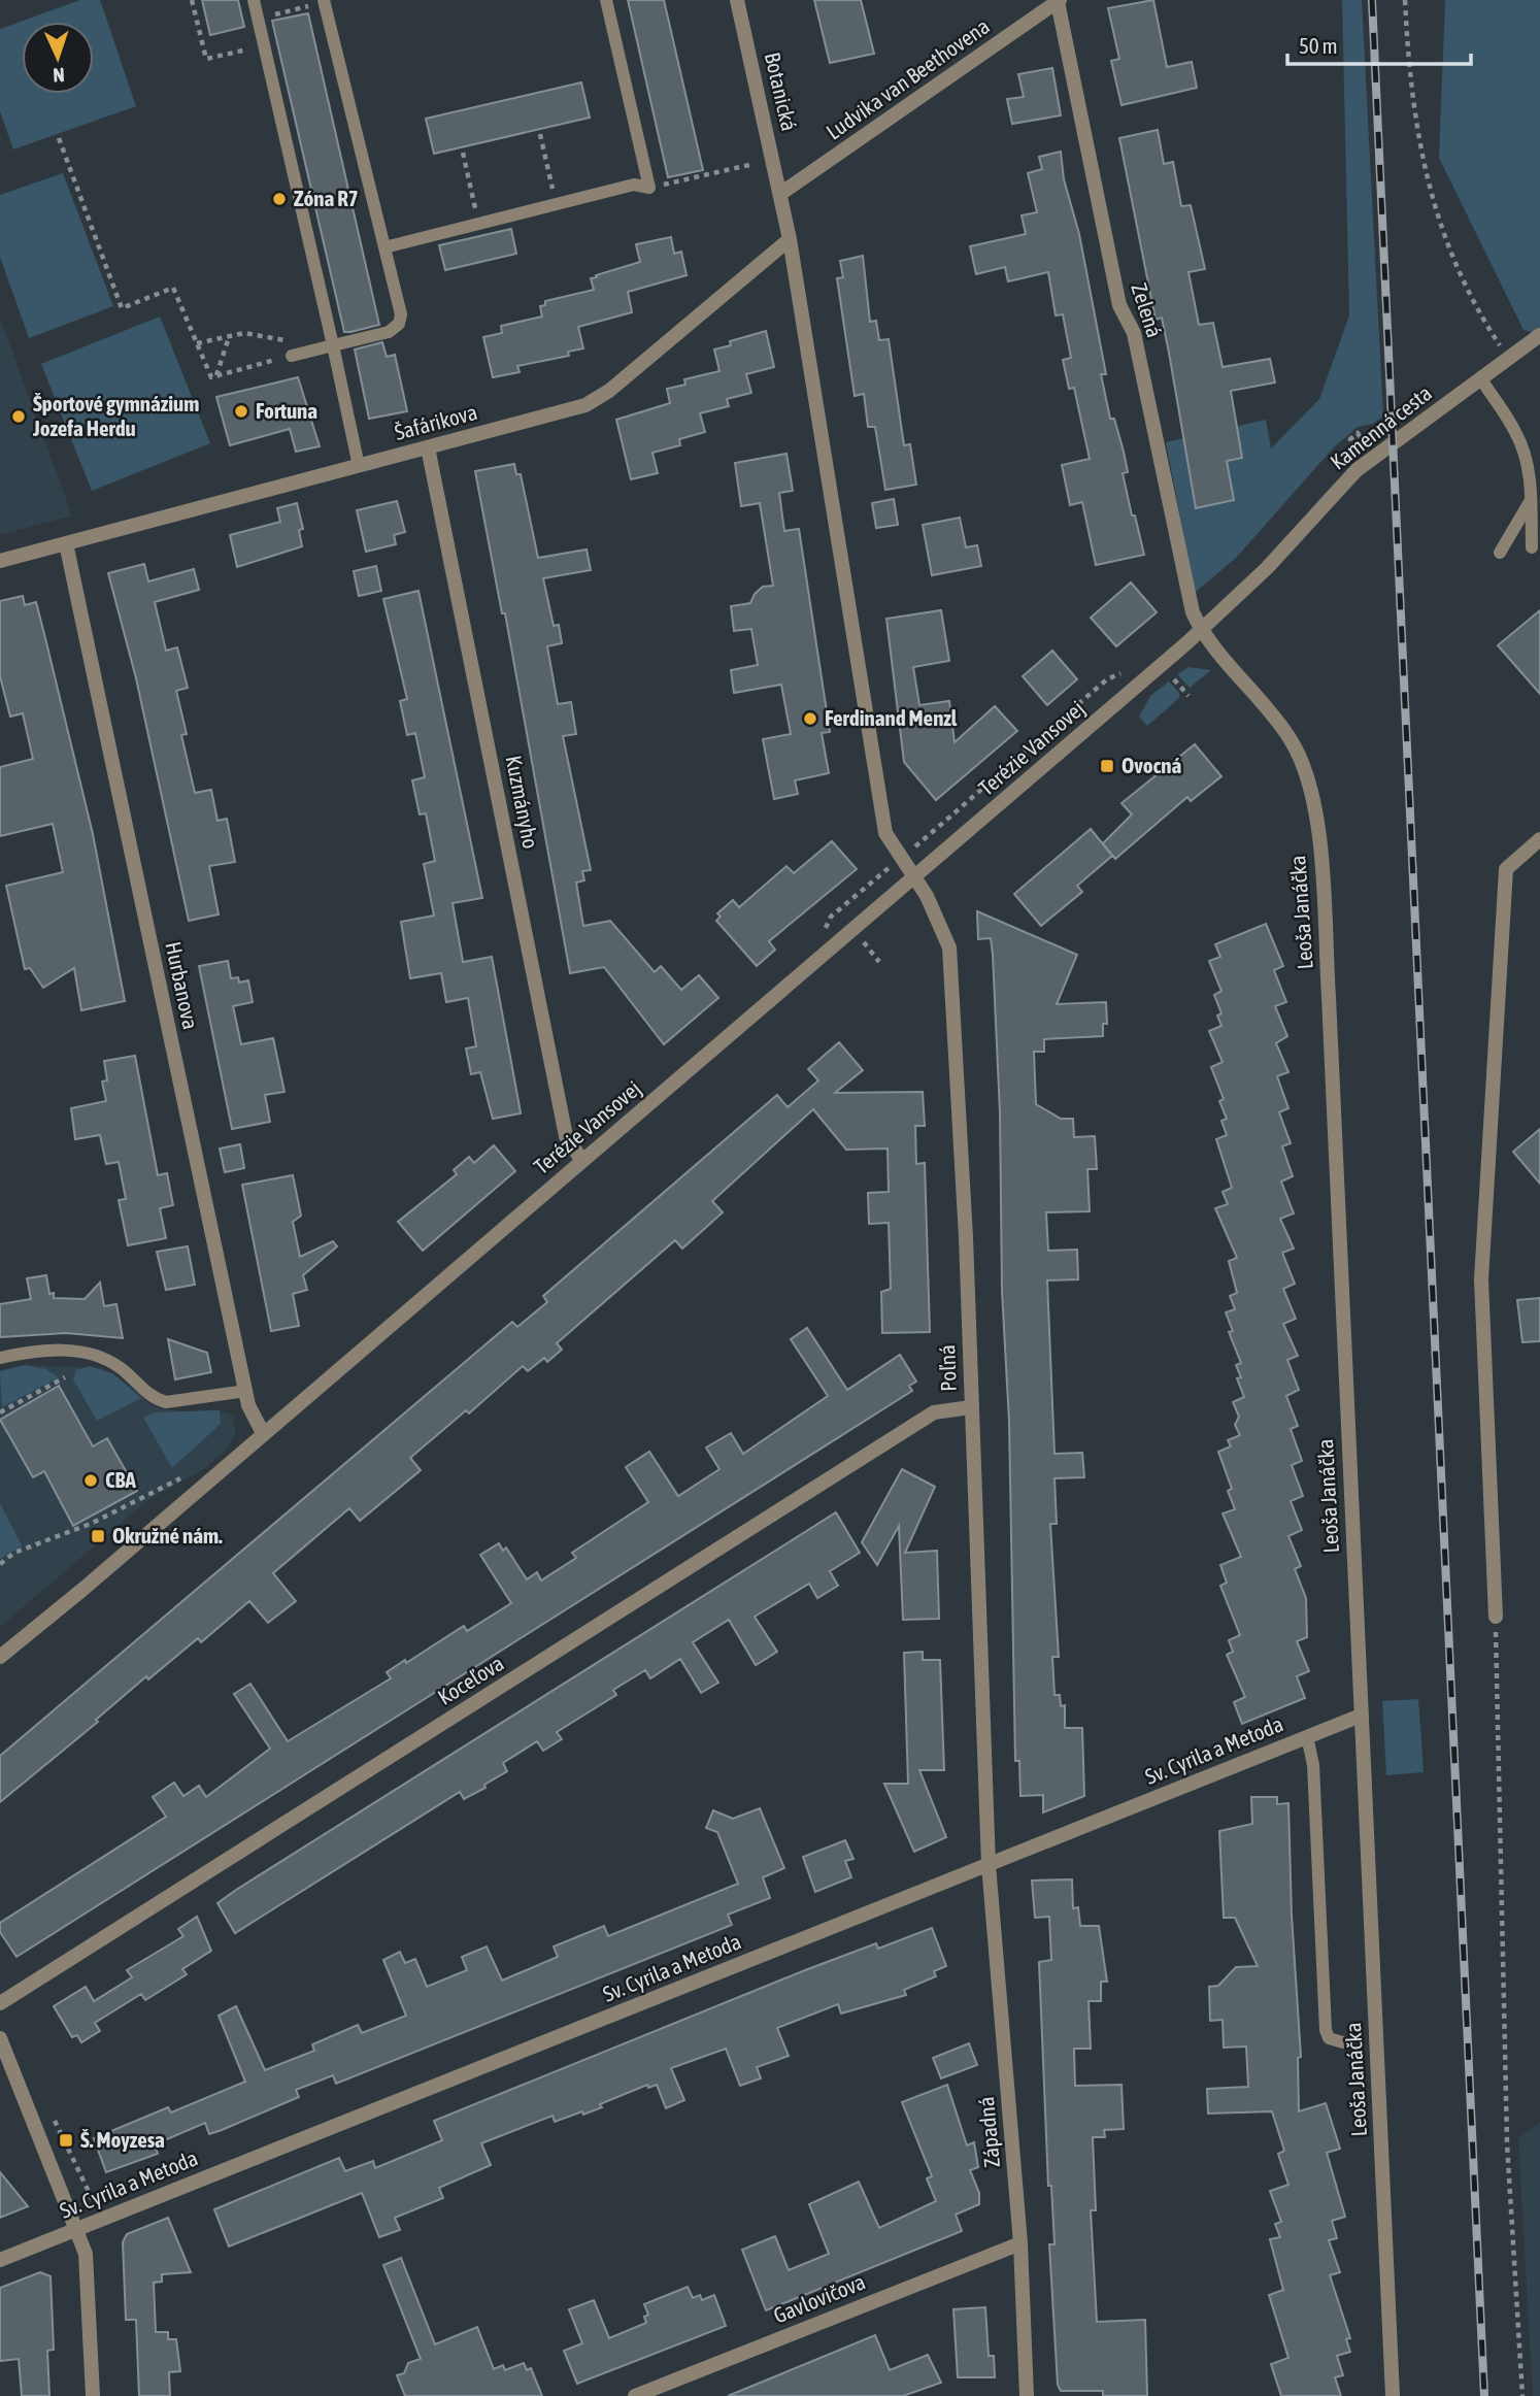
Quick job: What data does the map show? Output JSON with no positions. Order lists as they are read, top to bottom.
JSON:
{
  "streets": {
    "street": [
      "Ludvika van Beethovena",
      "Botanická",
      "Zelená",
      "Šafárikova",
      "Kamenná cesta",
      "Terézie Vansovej",
      "Kuzmányho",
      "Leoša Janáčka",
      "Hurbanova",
      "Poľná",
      "Koceľova",
      "Sv. Cyrila a Metoda",
      "Západná",
      "Gavlovičova"
    ]
  },
  "crossings": [
    ["Ludvika van Beethovena", "Botanická"],
    ["Ludvika van Beethovena", "Zelená"],
    ["Zelená", "Kamenná cesta"],
    ["Zelená", "Terézie Vansovej"],
    ["Zelená", "Leoša Janáčka"],
    ["Šafárikova", "Kuzmányho"],
    ["Šafárikova", "Hurbanova"],
    ["Kamenná cesta", "Terézie Vansovej"],
    ["Kamenná cesta", "Leoša Janáčka"],
    ["Terézie Vansovej", "Kuzmányho"],
    ["Terézie Vansovej", "Leoša Janáčka"],
    ["Terézie Vansovej", "Hurbanova"],
    ["Terézie Vansovej", "Poľná"],
    ["Leoša Janáčka", "Sv. Cyrila a Metoda"],
    ["Poľná", "Koceľova"],
    ["Poľná", "Sv. Cyrila a Metoda"],
    ["Poľná", "Západná"],
    ["Sv. Cyrila a Metoda", "Západná"],
    ["Západná", "Gavlovičova"]
  ],
  "places": {
    "other": [
      "Zóna R7",
      "Fortuna",
      "Športové gymnázium Jozefa Herdu",
      "Ferdinand Menzl",
      "CBA"
    ],
    "transit": ["Ovocná", "Okružné nám.", "Š. Moyzesa"]
  },
  "scale_bar": "50 m",
  "north": "bottom"
}
